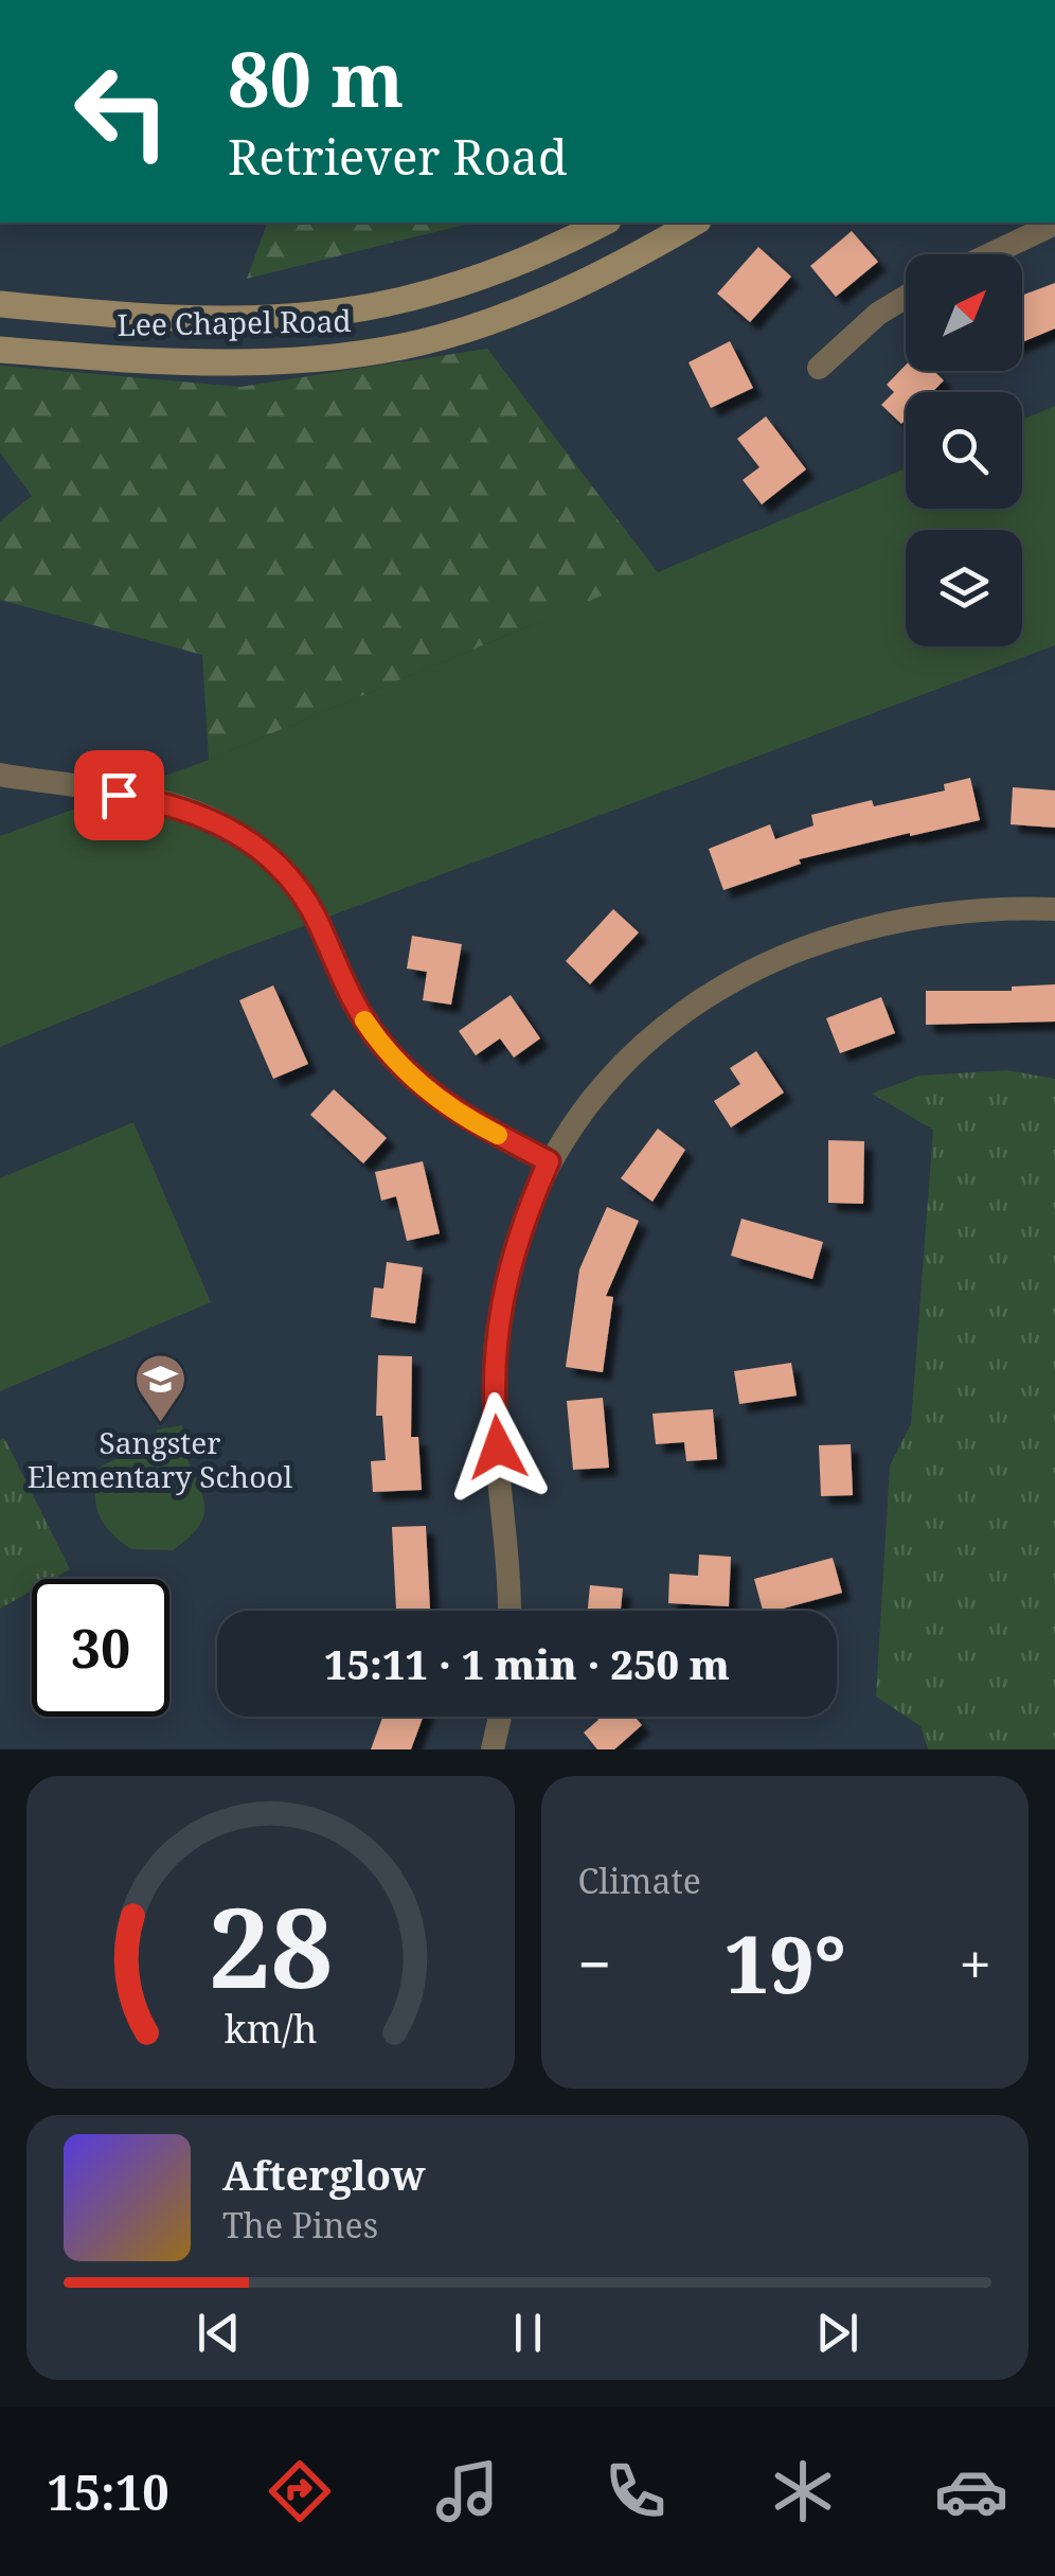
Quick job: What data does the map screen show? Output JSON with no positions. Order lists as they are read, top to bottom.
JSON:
{
  "streets": {
    "main road": ["Lee Chapel Road"]
  },
  "places": {
    "school or university": ["Sangster Elementary School"]
  },
  "north": "top right",
  "page": {
    "turn": ["80 m", "Retriever Road"],
    "limit": "30",
    "trip": "15:11 · 1 min · 250 m",
    "tile": "Climate",
    "heat": ["−", "19°", "+"],
    "song": ["Afterglow", "The Pines"],
    "tabs": "15:10",
    "gauge": ["28", "km/h"]
  }
}
